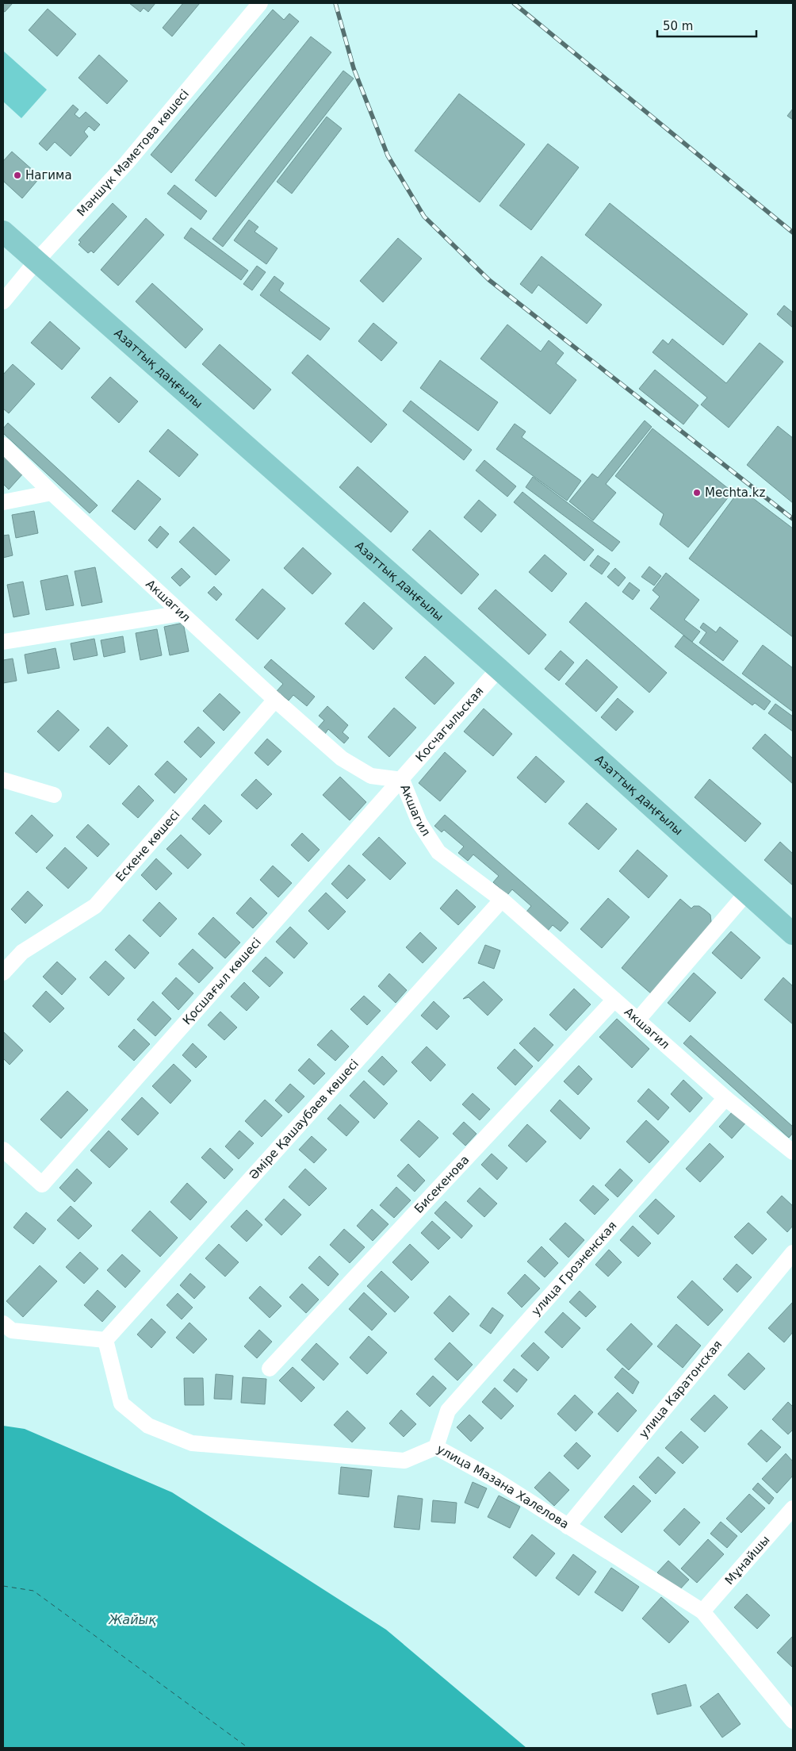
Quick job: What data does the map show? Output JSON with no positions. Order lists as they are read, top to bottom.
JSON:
{
  "streets": {
    "main road": ["Азаттық даңғылы"],
    "street": [
      "Мәншүк Мәметова көшесі",
      "Акшагил",
      "Косчагыльская",
      "Ескене көшесі",
      "Қосшағыл көшесі",
      "Әміре Қашаубаев көшесі",
      "Бисекенова",
      "улица Грозненская",
      "улица Каратонская",
      "улица Мазана Халелова",
      "Мұнайшы"
    ]
  },
  "crossings": [
    ["Мәншүк Мәметова көшесі", "Азаттық даңғылы"],
    ["Азаттық даңғылы", "Косчагыльская"],
    ["Акшагил", "Косчагыльская"],
    ["Акшагил", "Ескене көшесі"],
    ["Акшагил", "Қосшағыл көшесі"],
    ["Акшагил", "Әміре Қашаубаев көшесі"],
    ["Акшагил", "Бисекенова"],
    ["Акшагил", "улица Грозненская"],
    ["Косчагыльская", "Қосшағыл көшесі"],
    ["Әміре Қашаубаев көшесі", "улица Мазана Халелова"],
    ["улица Грозненская", "улица Мазана Халелова"],
    ["улица Каратонская", "улица Мазана Халелова"],
    ["улица Мазана Халелова", "Мұнайшы"]
  ],
  "water": ["Жайық"],
  "places": ["Нагима", "Mechta.kz"],
  "scale_bar": "50 m"
}
